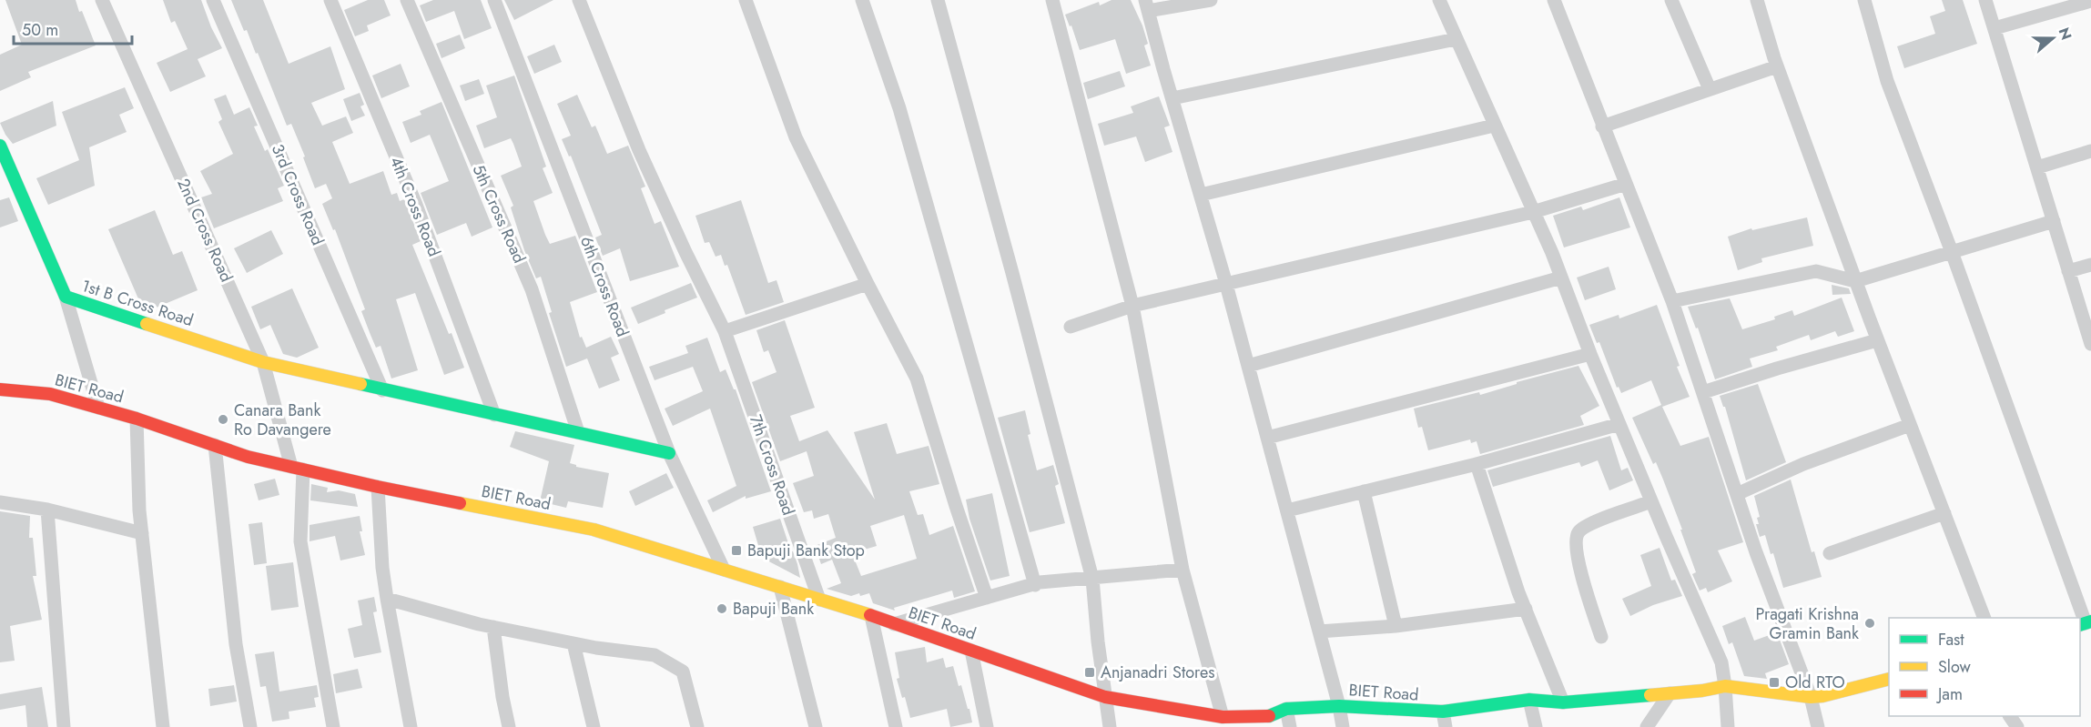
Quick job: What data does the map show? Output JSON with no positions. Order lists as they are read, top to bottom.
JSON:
{
  "streets": {
    "street": [
      "3rd Cross Road",
      "4th Cross Road",
      "5th Cross Road",
      "2nd Cross Road",
      "6th Cross Road",
      "1st B Cross Road",
      "BIET Road",
      "7th Cross Road"
    ]
  },
  "crossings": [
    ["3rd Cross Road", "1st B Cross Road"],
    ["4th Cross Road", "1st B Cross Road"],
    ["5th Cross Road", "1st B Cross Road"],
    ["2nd Cross Road", "1st B Cross Road"],
    ["2nd Cross Road", "BIET Road"],
    ["6th Cross Road", "1st B Cross Road"],
    ["6th Cross Road", "BIET Road"],
    ["BIET Road", "7th Cross Road"]
  ],
  "places": {
    "other": ["Canara Bank Ro Davangere", "Bapuji Bank", "Pragati Krishna Gramin Bank"],
    "transit": ["Bapuji Bank Stop", "Anjanadri Stores", "Old RTO"]
  },
  "legend": ["Fast", "Slow", "Jam"],
  "scale_bar": "50 m",
  "north": "right"
}
